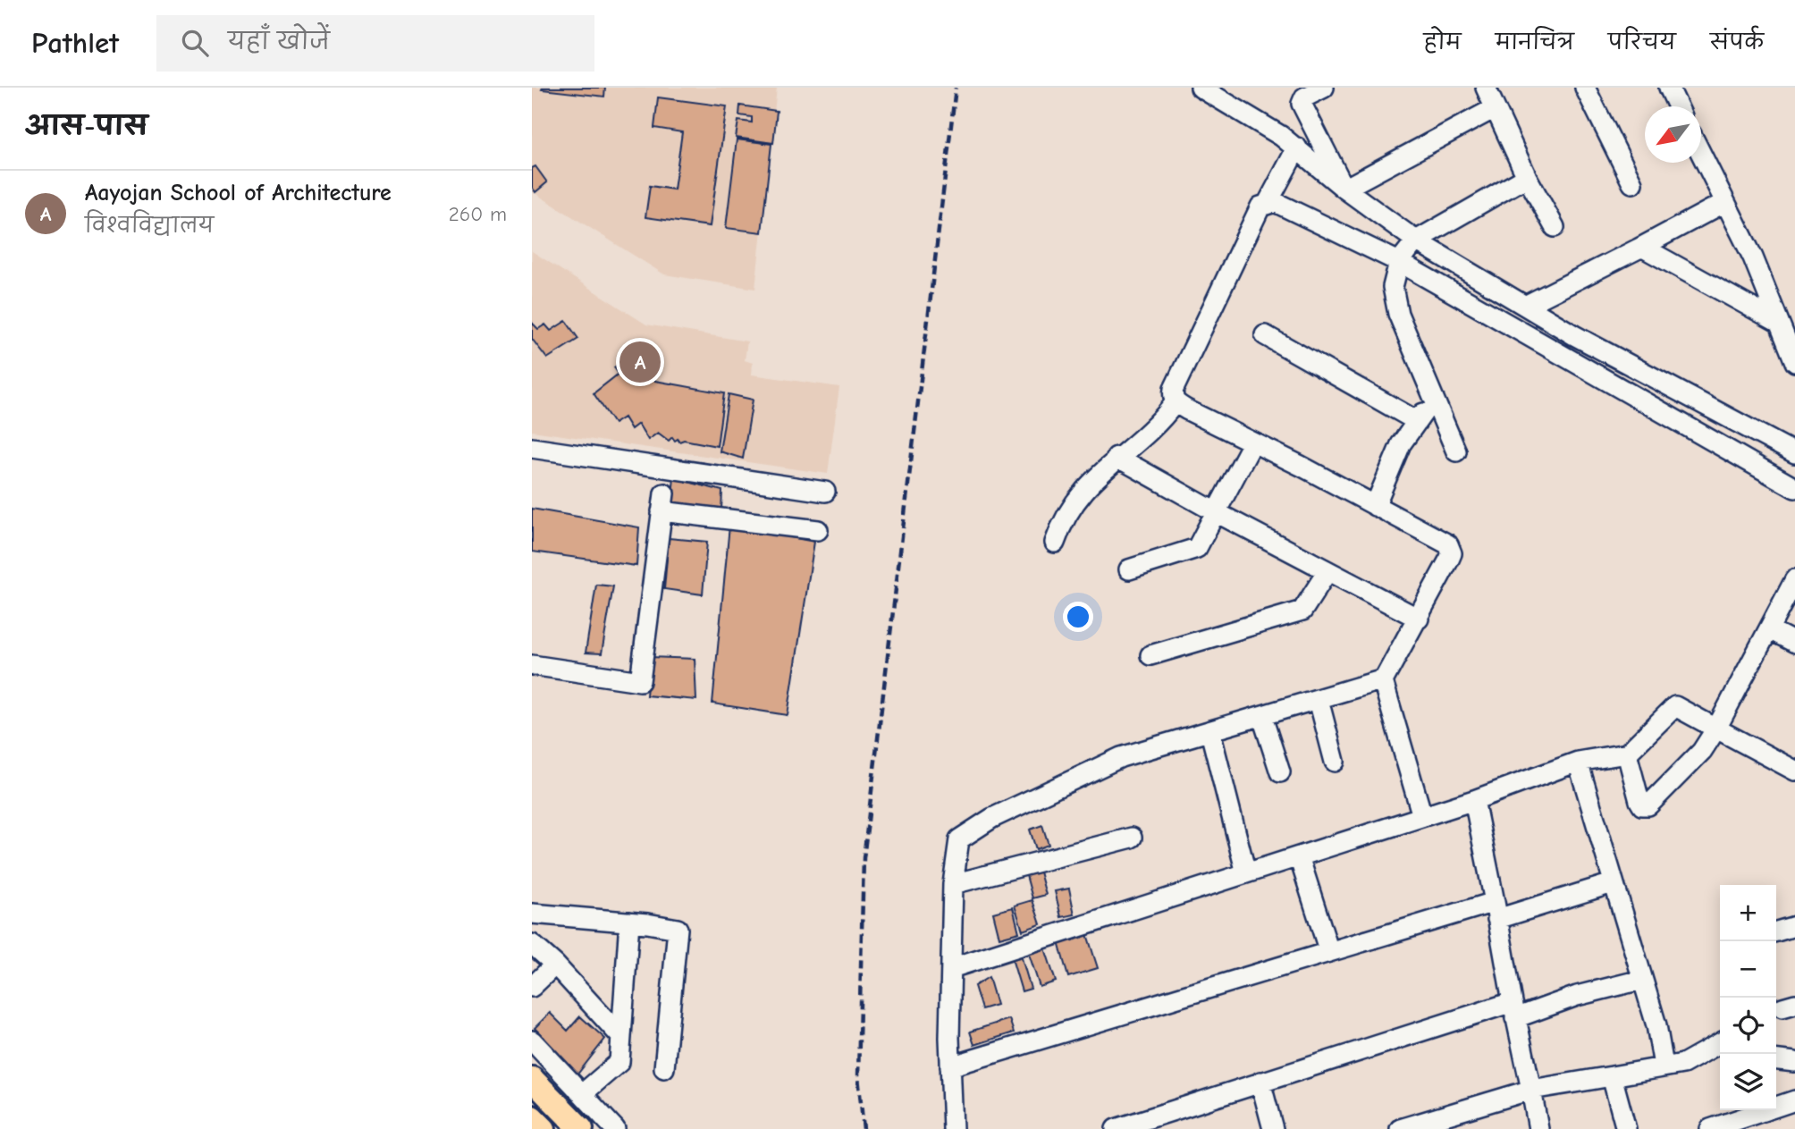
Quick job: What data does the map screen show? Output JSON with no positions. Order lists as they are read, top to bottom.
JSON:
{
  "north": "bottom left",
  "page": {
    "header": "Pathlet",
    "search": "यहाँ खोजें",
    "nav": [
      "होम",
      "मानचित्र",
      "परिचय",
      "संपर्क"
    ],
    "heading": "आस-पास",
    "list": [
      {
        "mark": "A",
        "name": "Aayojan School of Architecture",
        "note": "विश्वविद्यालय",
        "value": "260 m"
      }
    ],
    "pins": "A",
    "map_buttons": ["+", "−"]
  }
}
